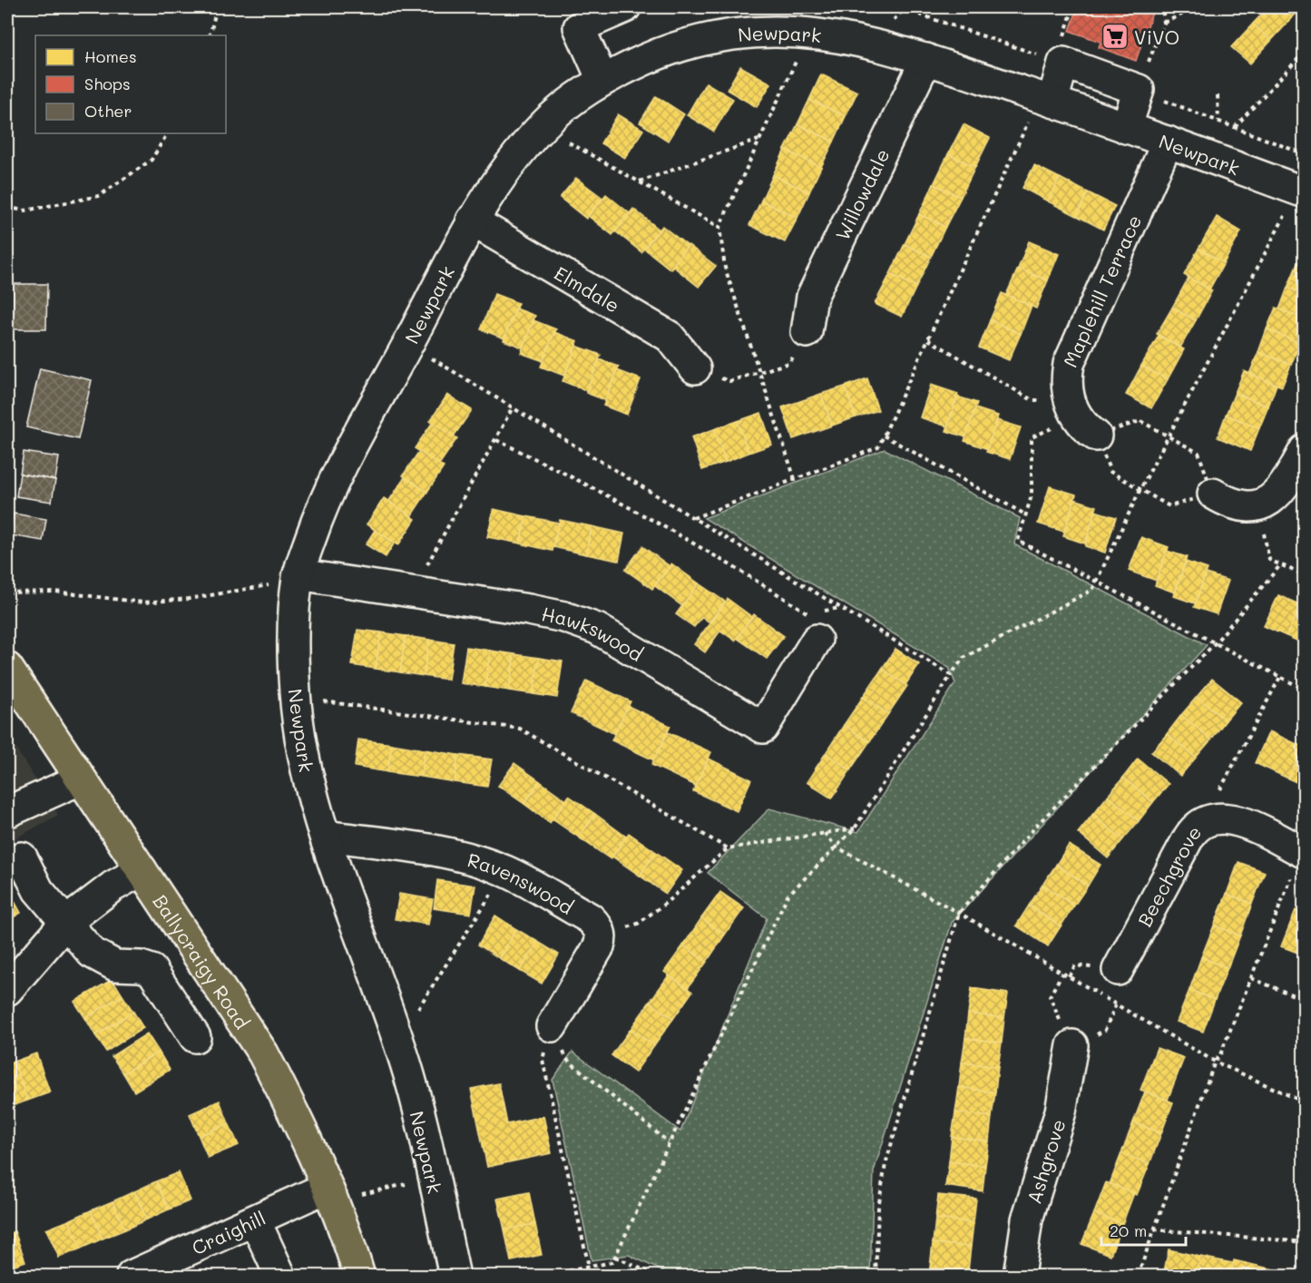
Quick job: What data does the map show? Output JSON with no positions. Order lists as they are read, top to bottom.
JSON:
{
  "streets": {
    "main road": ["Ballycraigy Road"],
    "street": [
      "Newpark",
      "Willowdale",
      "Elmdale",
      "Maplehill Terrace",
      "Hawkswood",
      "Beechgrove",
      "Ravenswood",
      "Ashgrove",
      "Craighill"
    ]
  },
  "crossings": [
    ["Newpark", "Willowdale"],
    ["Newpark", "Elmdale"],
    ["Newpark", "Maplehill Terrace"],
    ["Newpark", "Hawkswood"],
    ["Newpark", "Ravenswood"],
    ["Ballycraigy Road", "Craighill"]
  ],
  "places": {
    "supermarket": ["ViVO"]
  },
  "legend": ["Homes", "Shops", "Other"],
  "scale_bar": "20 m"
}
